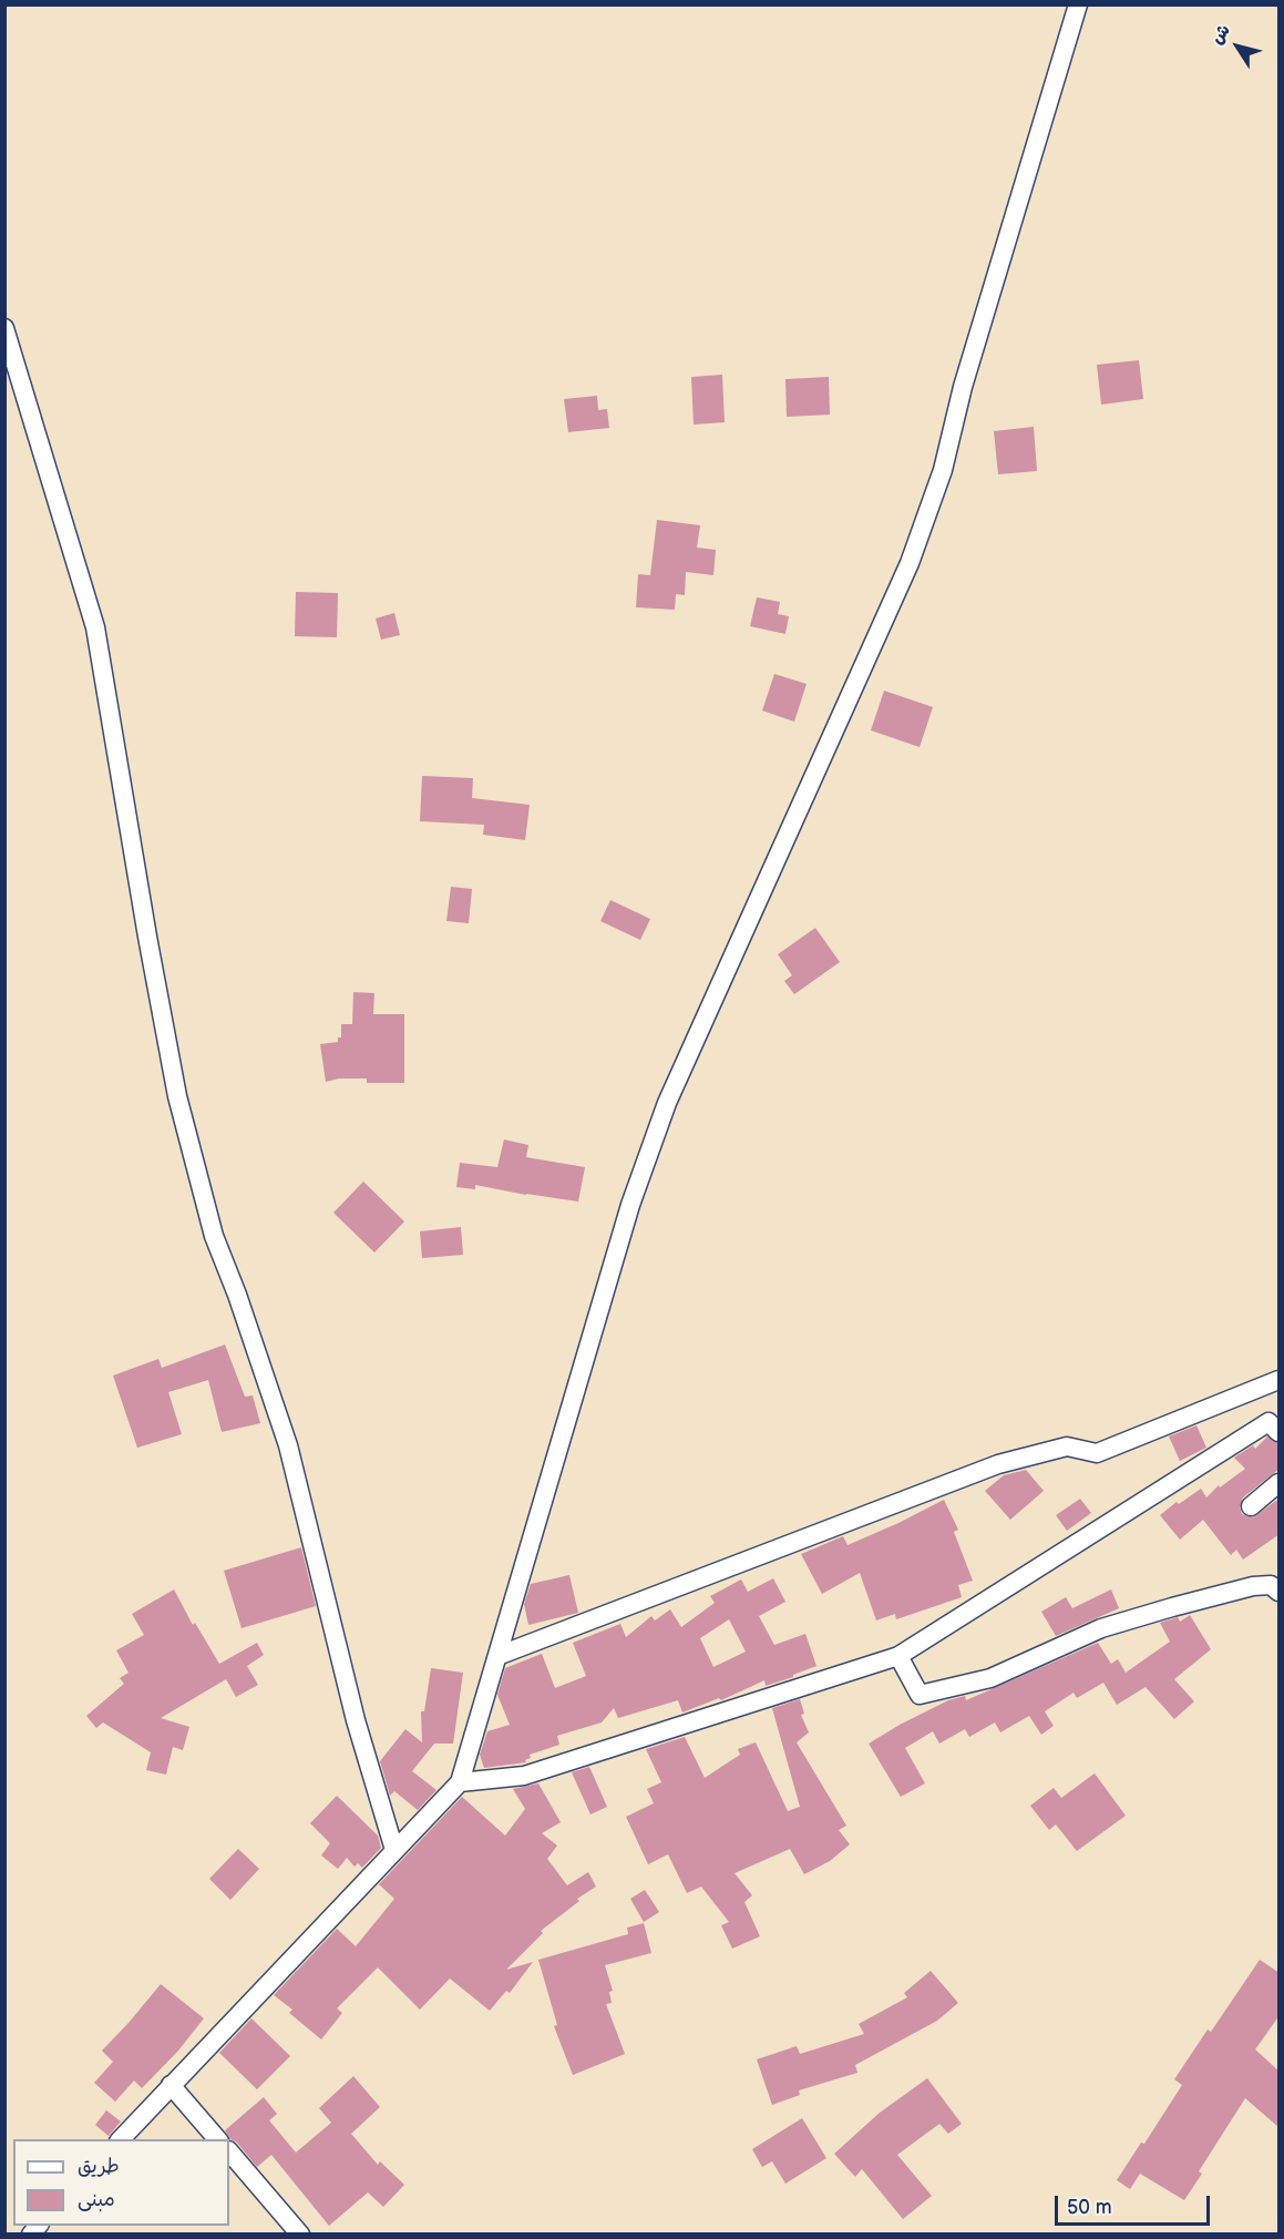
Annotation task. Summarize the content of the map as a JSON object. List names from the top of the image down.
{
  "legend": ["طريق", "مبنى"],
  "scale_bar": "50 m",
  "north": "top left"
}
